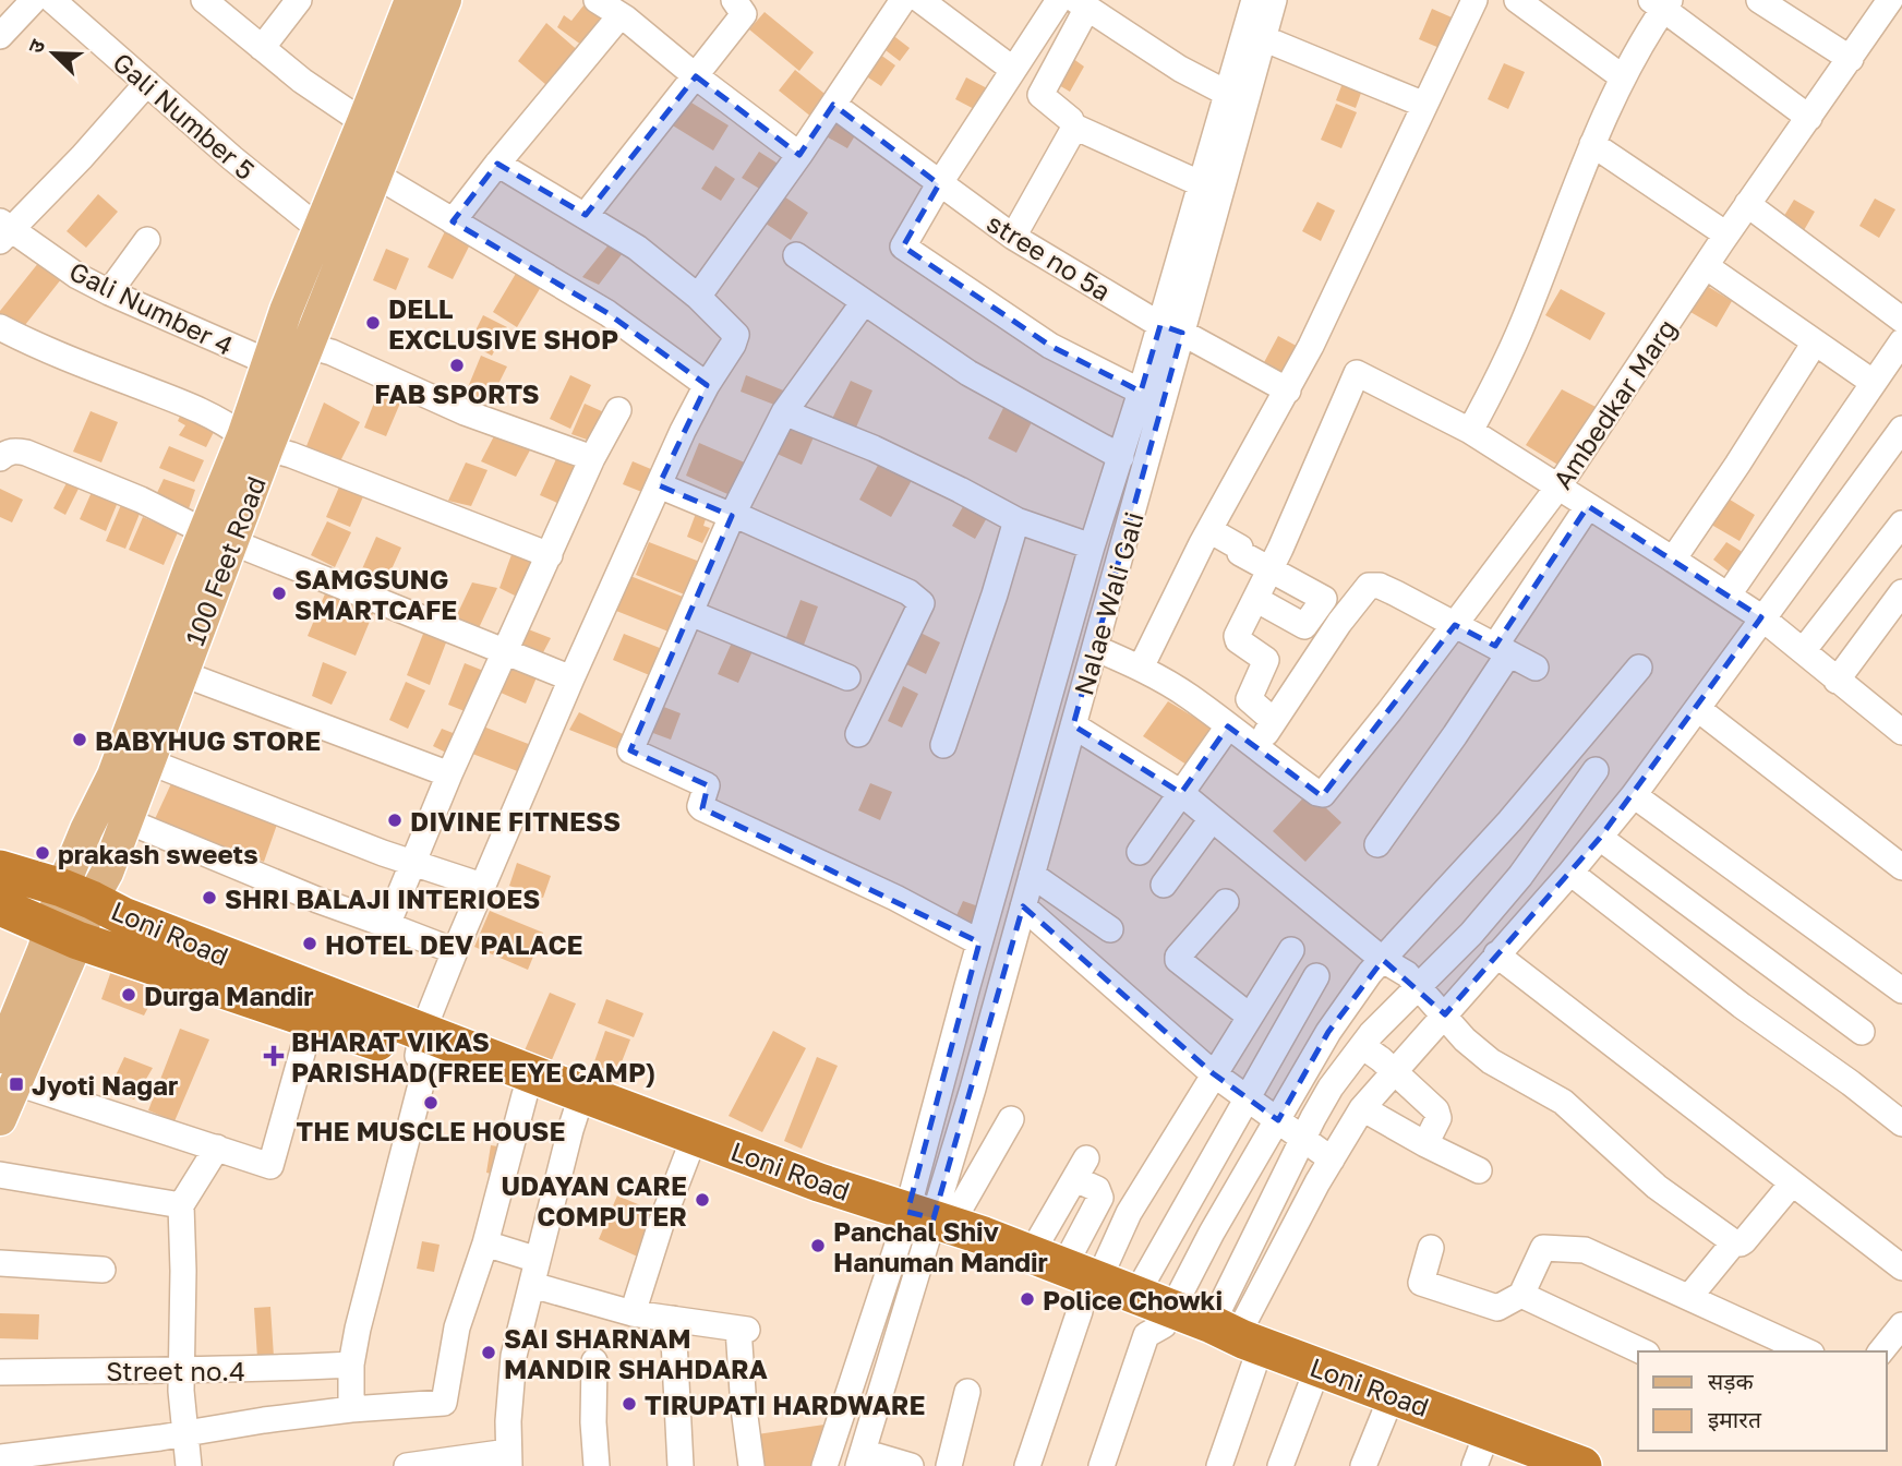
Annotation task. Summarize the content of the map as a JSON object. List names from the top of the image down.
{
  "streets": {
    "highway": ["Loni Road"],
    "main road": ["100 Feet Road"],
    "street": [
      "Gali Number 5",
      "stree no 5a",
      "Gali Number 4",
      "Ambedkar Marg",
      "Nalae Wali Gali",
      "Street no.4"
    ]
  },
  "crossings": [
    ["Gali Number 5", "100 Feet Road"],
    ["stree no 5a", "Nalae Wali Gali"],
    ["Gali Number 4", "100 Feet Road"],
    ["100 Feet Road", "Loni Road"],
    ["Nalae Wali Gali", "Loni Road"]
  ],
  "places": {
    "other": [
      "DELL EXCLUSIVE SHOP",
      "FAB SPORTS",
      "SAMGSUNG SMARTCAFE",
      "BABYHUG STORE",
      "DIVINE FITNESS",
      "prakash sweets",
      "SHRI BALAJI INTERIOES",
      "HOTEL DEV PALACE",
      "Durga Mandir",
      "THE MUSCLE HOUSE",
      "UDAYAN CARE COMPUTER",
      "Panchal Shiv Hanuman Mandir",
      "Police Chowki",
      "SAI SHARNAM MANDIR SHAHDARA",
      "TIRUPATI HARDWARE"
    ],
    "health": ["BHARAT VIKAS PARISHAD(FREE EYE CAMP)"],
    "transit": ["Jyoti Nagar"]
  },
  "legend": ["सड़क", "इमारत"],
  "north": "top left"
}
